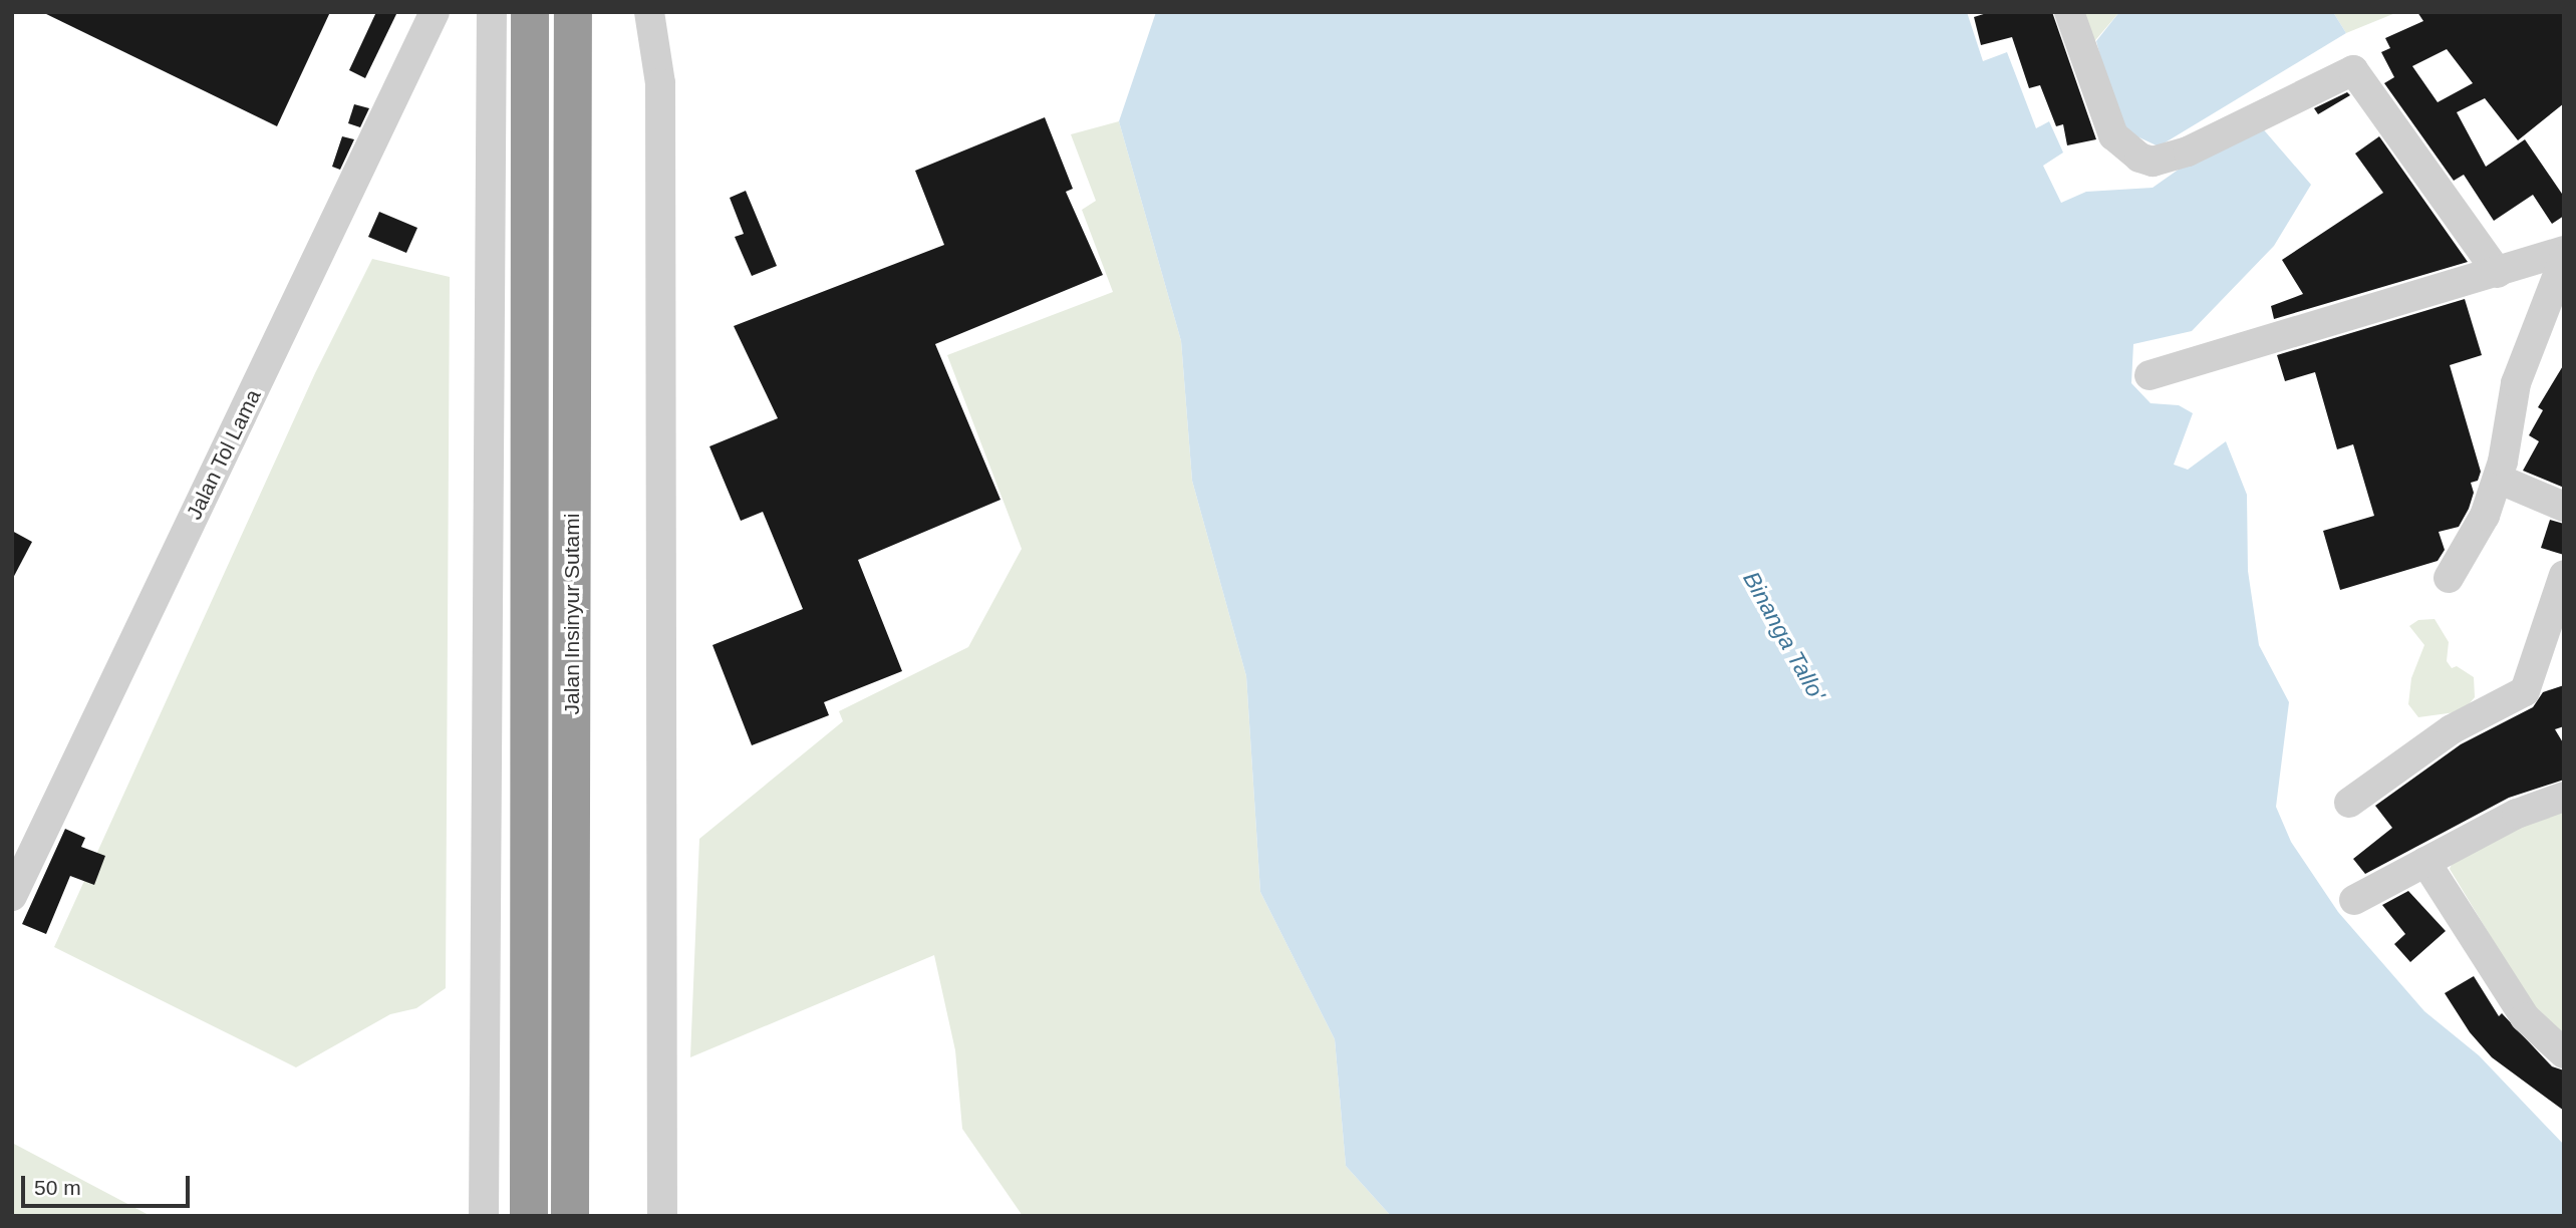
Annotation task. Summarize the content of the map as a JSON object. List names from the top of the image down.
{
  "streets": {
    "highway": ["Jalan Insinyur Sutami"],
    "street": ["Jalan Tol Lama"]
  },
  "water": ["Binanga Tallo'"],
  "scale_bar": "50 m"
}
